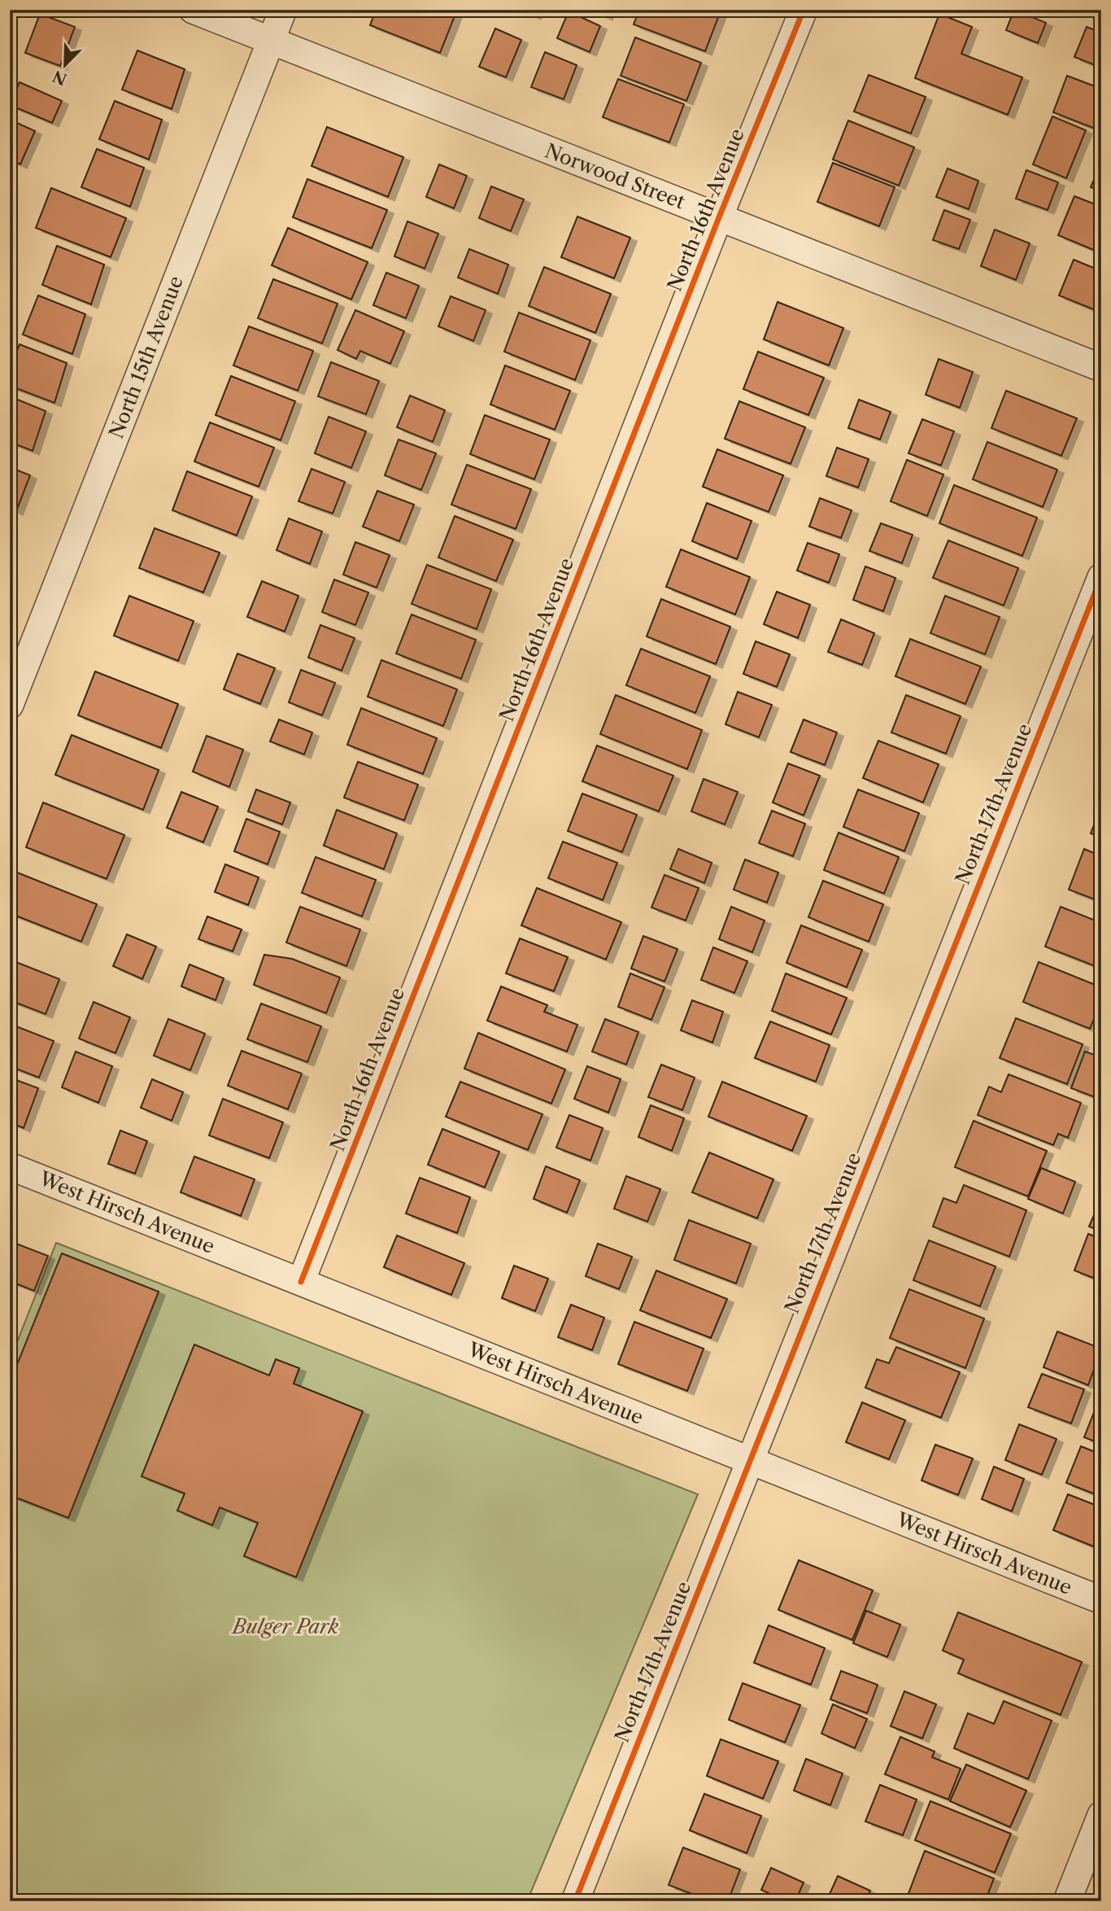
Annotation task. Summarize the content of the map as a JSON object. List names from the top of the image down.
{
  "streets": {
    "street": [
      "Norwood Street",
      "North 16th Avenue",
      "North 15th Avenue",
      "North 17th Avenue",
      "West Hirsch Avenue"
    ]
  },
  "crossings": [
    ["Norwood Street", "North 16th Avenue"],
    ["Norwood Street", "North 15th Avenue"],
    ["North 16th Avenue", "West Hirsch Avenue"],
    ["North 17th Avenue", "West Hirsch Avenue"]
  ],
  "parks": ["Bulger Park"],
  "north": "bottom left"
}
